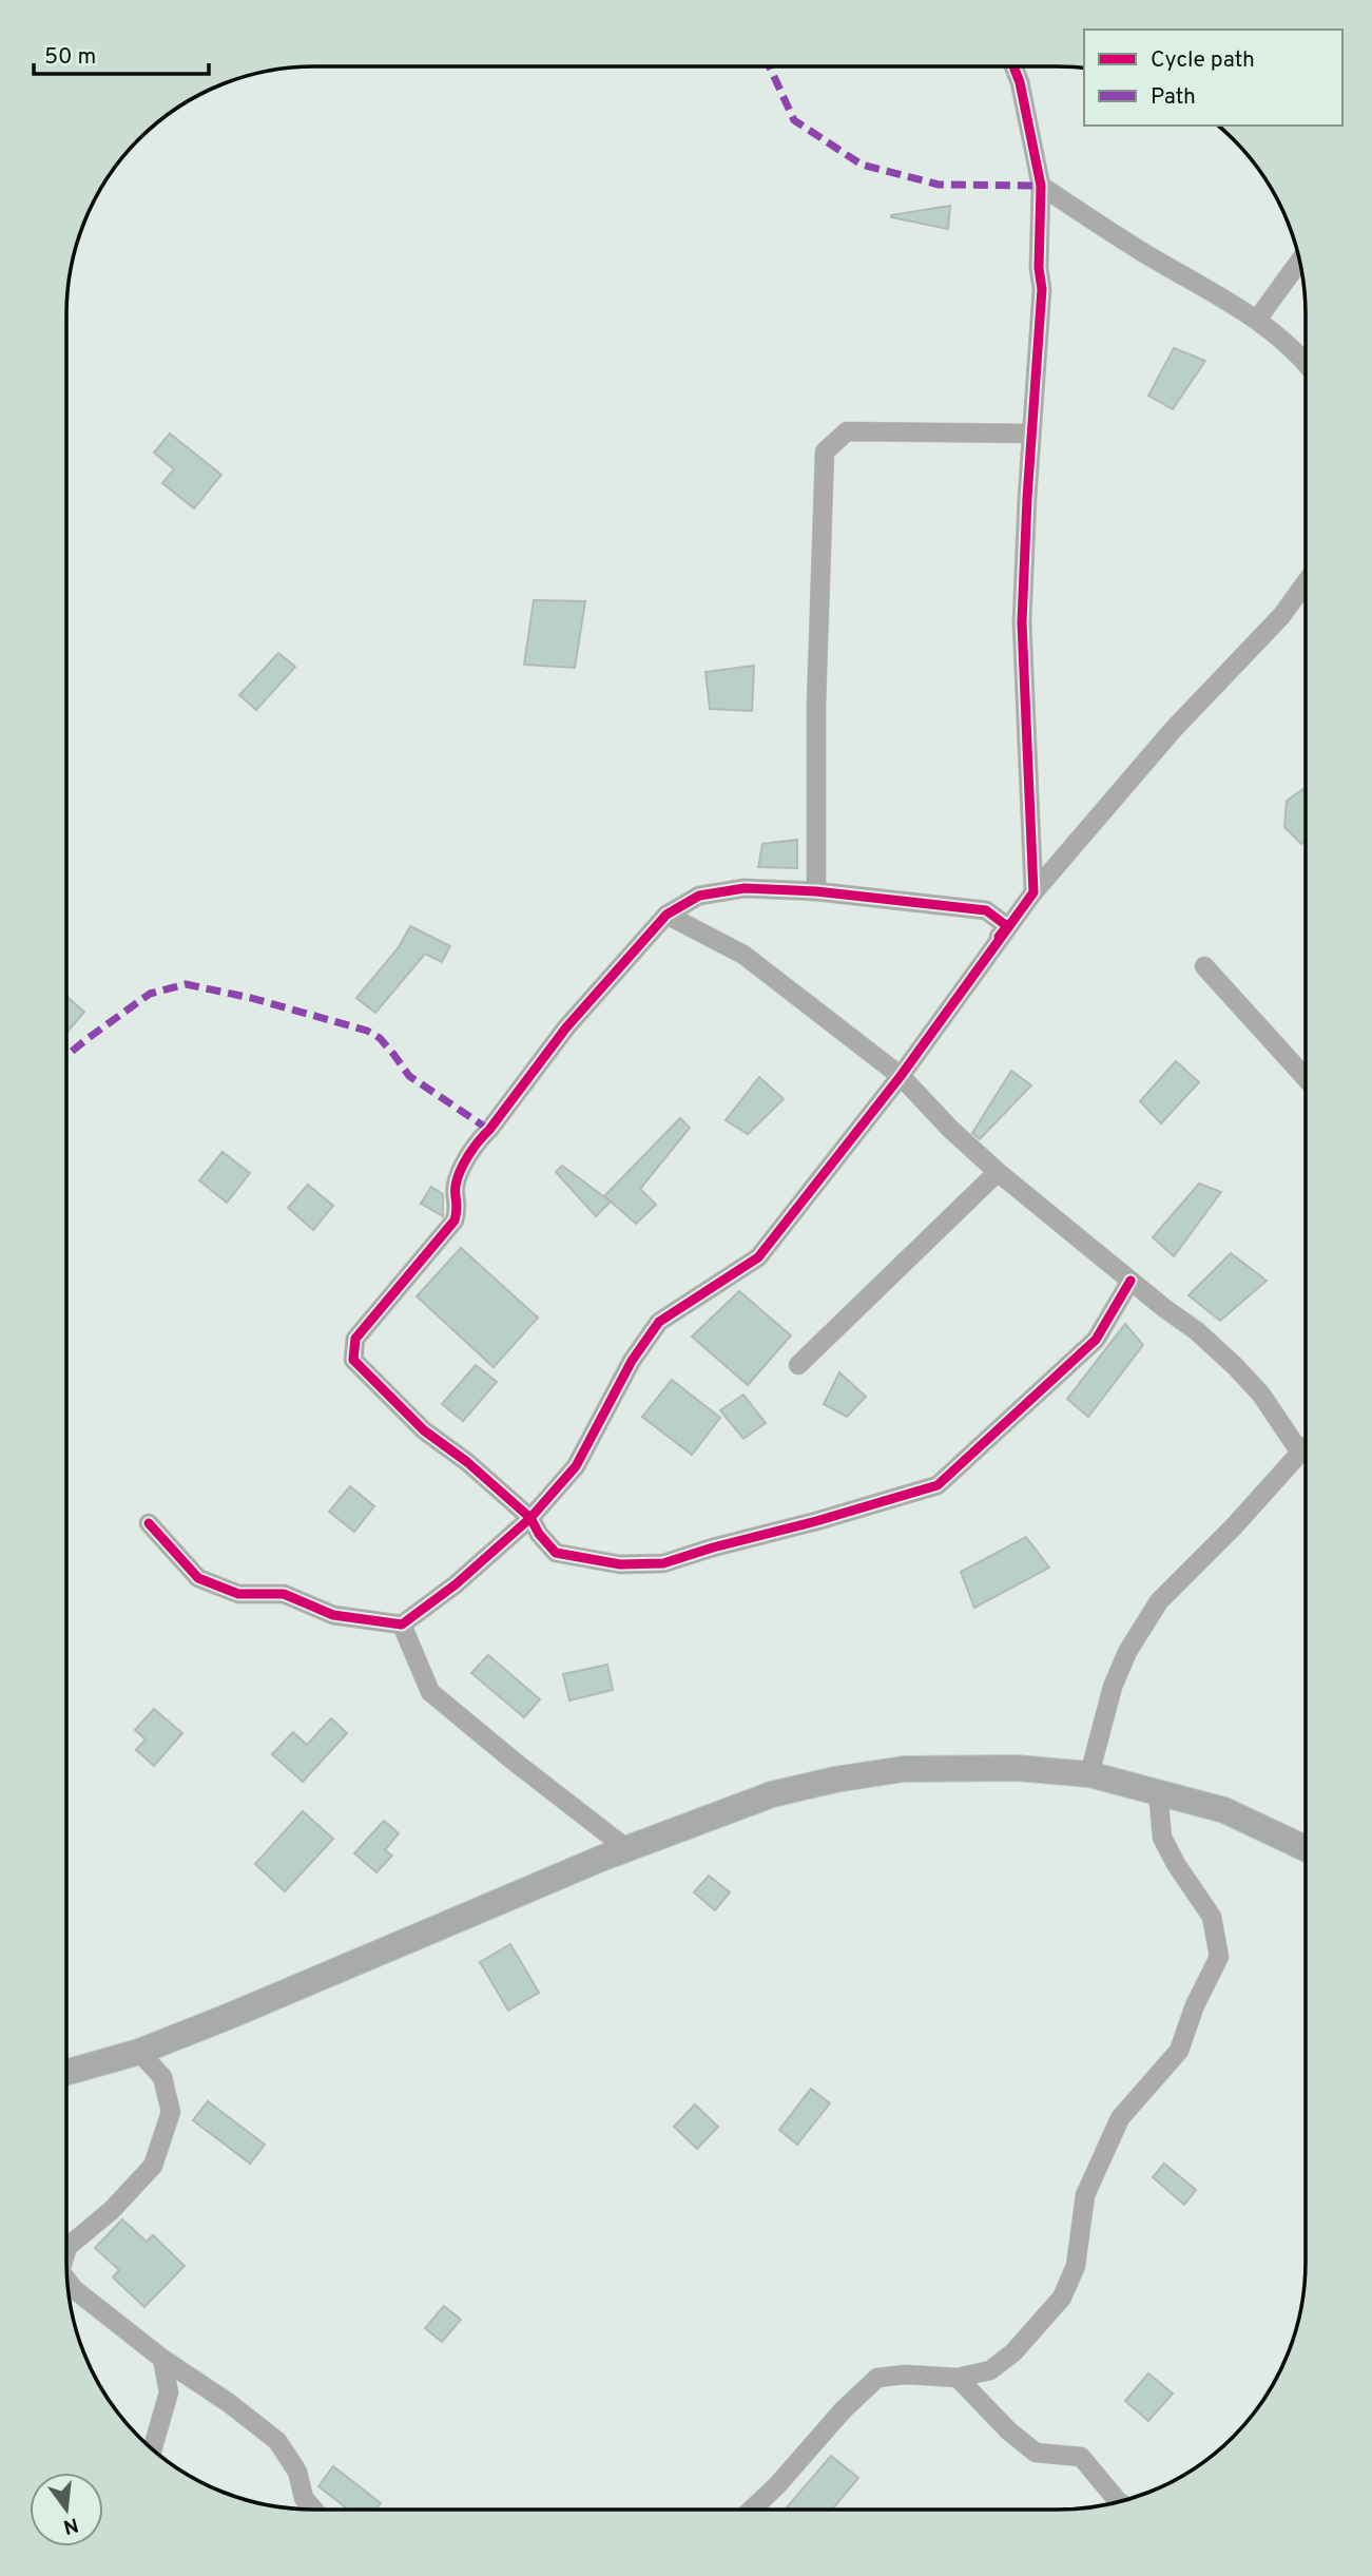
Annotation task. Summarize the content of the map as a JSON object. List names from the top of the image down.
{
  "legend": ["Cycle path", "Path"],
  "scale_bar": "50 m",
  "north": "bottom"
}
